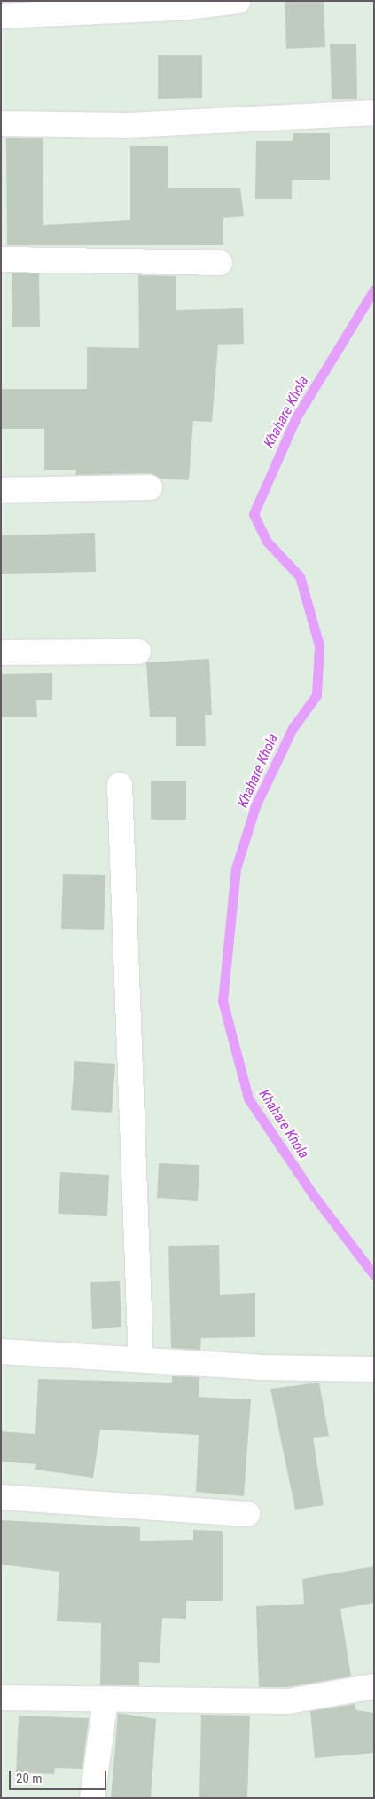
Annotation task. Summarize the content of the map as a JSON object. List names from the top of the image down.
{
  "water": ["Khahare Khola"],
  "scale_bar": "20 m"
}
